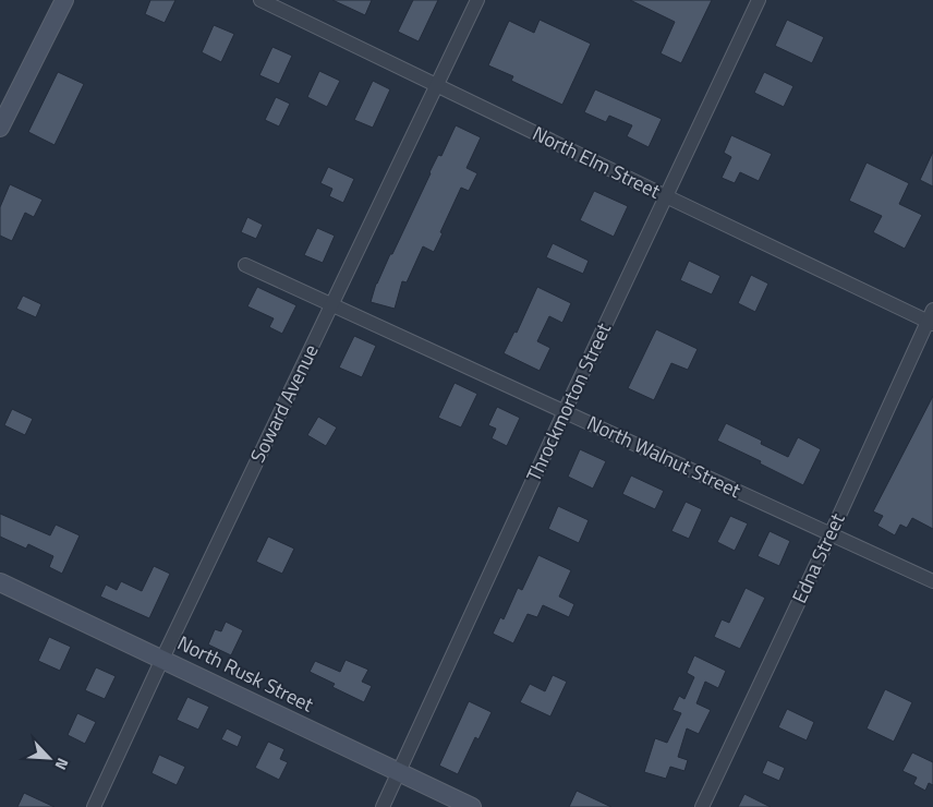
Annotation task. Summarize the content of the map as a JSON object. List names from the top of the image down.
{
  "streets": {
    "street": [
      "North Elm Street",
      "Throckmorton Street",
      "Soward Avenue",
      "North Walnut Street",
      "Edna Street",
      "North Rusk Street"
    ]
  },
  "crossings": [
    ["North Elm Street", "Throckmorton Street"],
    ["North Elm Street", "Soward Avenue"],
    ["North Elm Street", "Edna Street"],
    ["Throckmorton Street", "North Walnut Street"],
    ["Throckmorton Street", "North Rusk Street"],
    ["Soward Avenue", "North Walnut Street"],
    ["Soward Avenue", "North Rusk Street"],
    ["North Walnut Street", "Edna Street"]
  ],
  "north": "bottom right"
}
